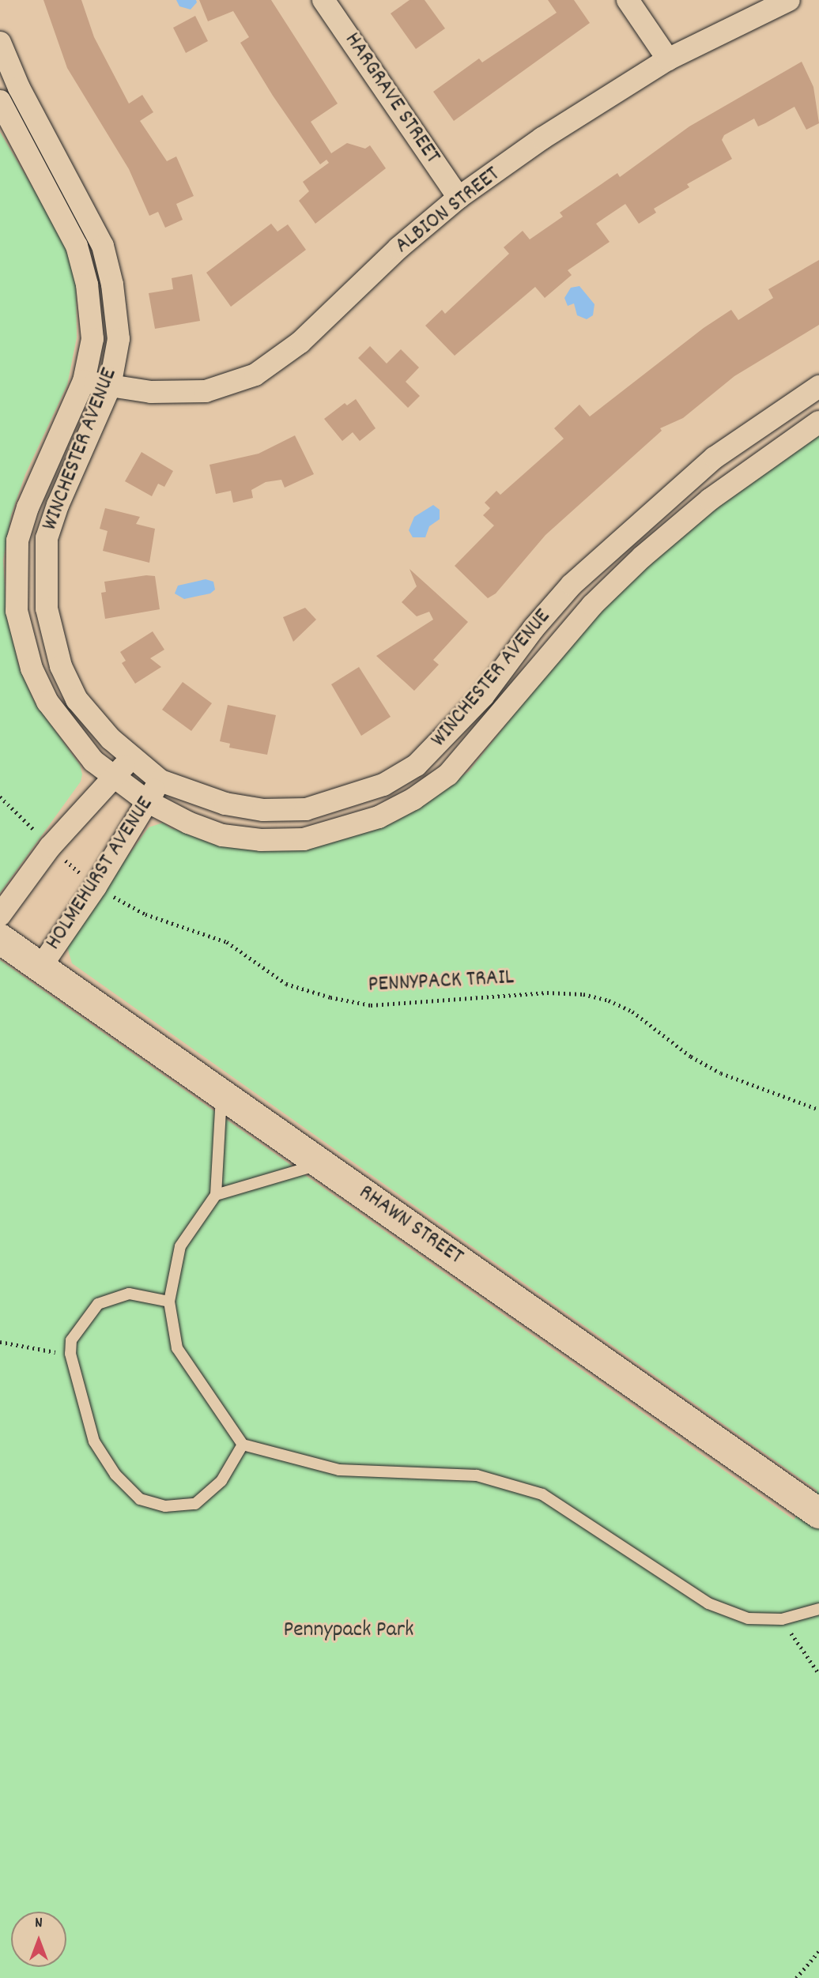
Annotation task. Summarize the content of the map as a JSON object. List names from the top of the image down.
{
  "streets": {
    "main road": ["RHAWN STREET"],
    "street": [
      "HARGRAVE STREET",
      "ALBION STREET",
      "WINCHESTER AVENUE",
      "HOLMEHURST AVENUE"
    ],
    "path": ["PENNYPACK TRAIL"]
  },
  "crossings": [
    ["HARGRAVE STREET", "ALBION STREET"],
    ["ALBION STREET", "WINCHESTER AVENUE"],
    ["WINCHESTER AVENUE", "HOLMEHURST AVENUE"],
    ["HOLMEHURST AVENUE", "PENNYPACK TRAIL"],
    ["HOLMEHURST AVENUE", "RHAWN STREET"]
  ],
  "parks": ["Pennypack Park"],
  "north": "top"
}
